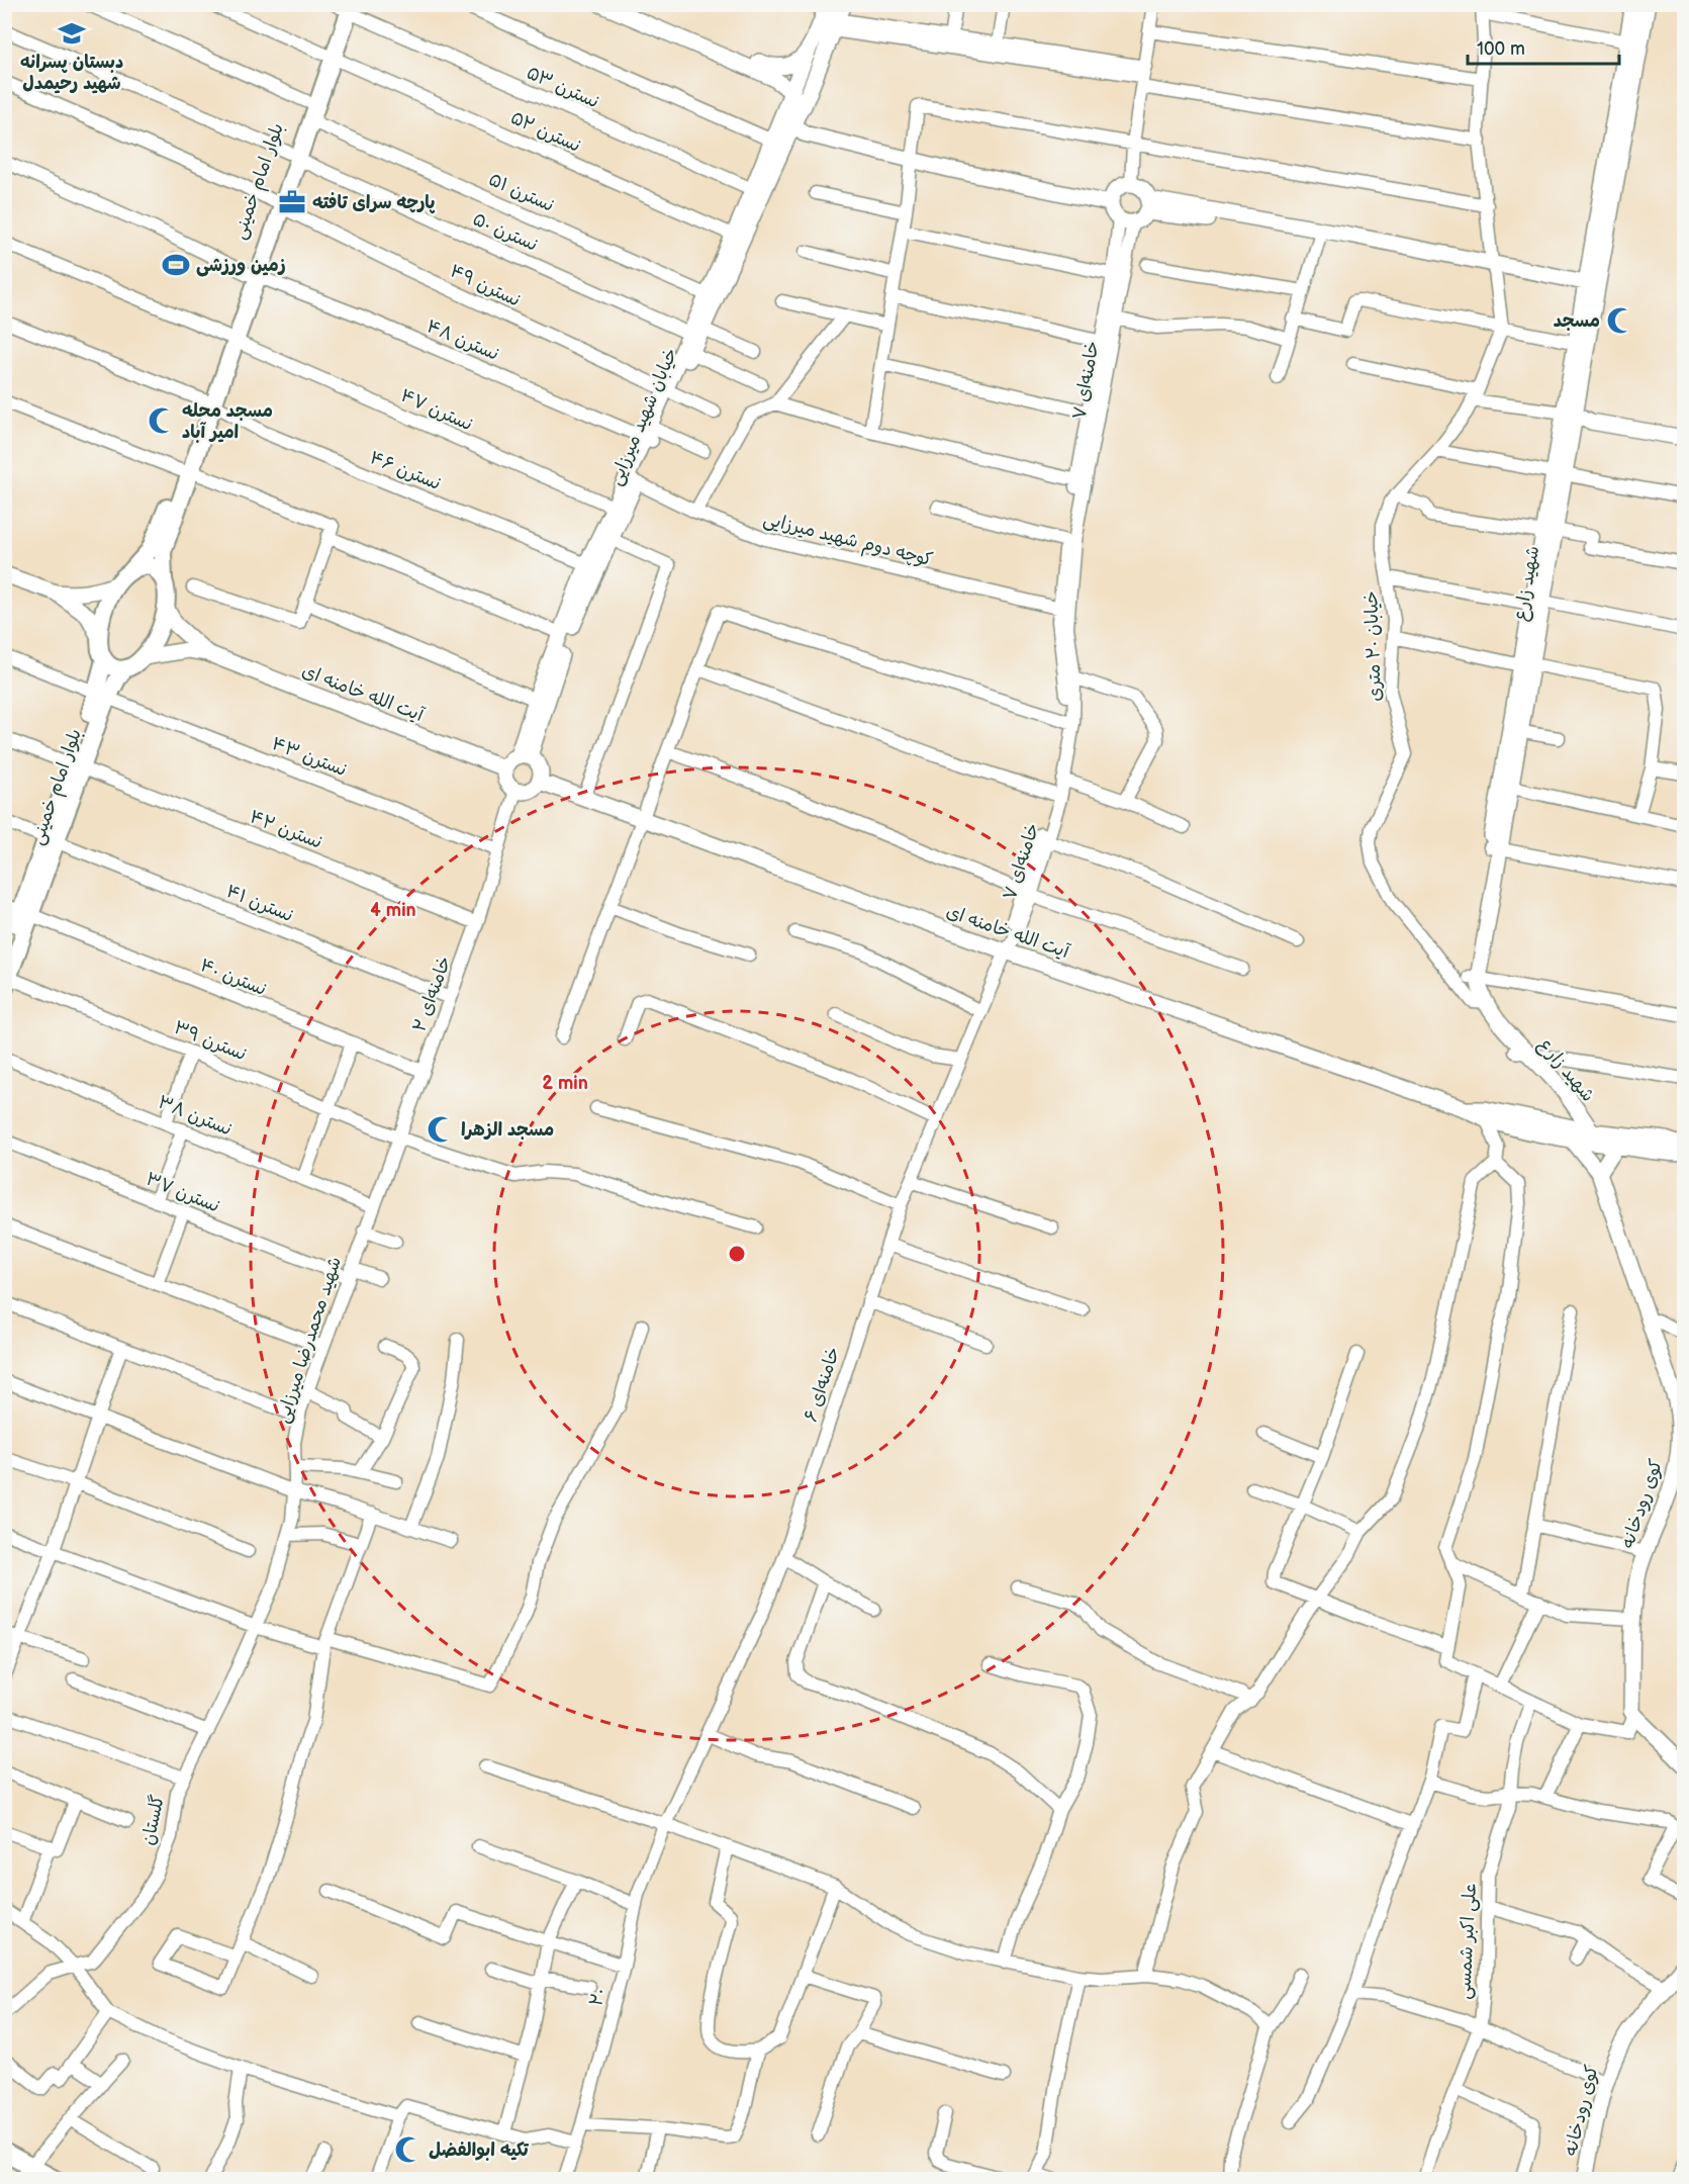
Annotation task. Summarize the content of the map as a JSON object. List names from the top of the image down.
{
  "streets": {
    "main road": ["بلوار امام خمینی"],
    "street": [
      "نسترن ۵۳",
      "نسترن ۵۲",
      "نسترن ۵۱",
      "نسترن ۵۰",
      "نسترن ۴۹",
      "نسترن ۴۸",
      "خامنه‌ای ۷",
      "نسترن ۴۷",
      "خیابان شهید میرزایی",
      "نسترن ۴۶",
      "کوچه دوم شهید میرزایی",
      "شهید زارع",
      "خیابان ۲۰ متری",
      "آیت الله خامنه ای",
      "نسترن ۴۳",
      "نسترن ۴۲",
      "نسترن ۴۱",
      "نسترن ۴۰",
      "خامنه‌ای ۲",
      "نسترن ۳۹",
      "نسترن ۳۸",
      "نسترن ۳۷",
      "شهید محمدرضا میرزایی",
      "خامنه‌ای ۶",
      "کوی رودخانه",
      "گلستان",
      "علی اکبر شمسی",
      "۲۰"
    ]
  },
  "crossings": [
    ["نسترن ۵۳", "بلوار امام خمینی"],
    ["نسترن ۵۳", "خیابان شهید میرزایی"],
    ["نسترن ۵۲", "بلوار امام خمینی"],
    ["نسترن ۵۲", "خیابان شهید میرزایی"],
    ["بلوار امام خمینی", "نسترن ۵۱"],
    ["بلوار امام خمینی", "نسترن ۵۰"],
    ["بلوار امام خمینی", "نسترن ۴۹"],
    ["بلوار امام خمینی", "نسترن ۴۸"],
    ["بلوار امام خمینی", "نسترن ۴۷"],
    ["بلوار امام خمینی", "نسترن ۴۶"],
    ["بلوار امام خمینی", "نسترن ۴۳"],
    ["بلوار امام خمینی", "نسترن ۴۲"],
    ["بلوار امام خمینی", "نسترن ۴۱"],
    ["بلوار امام خمینی", "نسترن ۴۰"],
    ["بلوار امام خمینی", "نسترن ۳۹"],
    ["نسترن ۵۱", "خیابان شهید میرزایی"],
    ["نسترن ۵۰", "خیابان شهید میرزایی"],
    ["نسترن ۴۹", "خیابان شهید میرزایی"],
    ["نسترن ۴۸", "خیابان شهید میرزایی"],
    ["خامنه‌ای ۷", "کوچه دوم شهید میرزایی"],
    ["خامنه‌ای ۷", "آیت الله خامنه ای"],
    ["خامنه‌ای ۷", "خامنه‌ای ۶"],
    ["نسترن ۴۷", "خیابان شهید میرزایی"],
    ["خیابان شهید میرزایی", "نسترن ۴۶"],
    ["خیابان شهید میرزایی", "کوچه دوم شهید میرزایی"],
    ["خیابان شهید میرزایی", "آیت الله خامنه ای"],
    ["خیابان شهید میرزایی", "خامنه‌ای ۲"],
    ["شهید زارع", "خیابان ۲۰ متری"],
    ["شهید زارع", "آیت الله خامنه ای"],
    ["شهید زارع", "کوی رودخانه"],
    ["آیت الله خامنه ای", "خامنه‌ای ۲"],
    ["آیت الله خامنه ای", "خامنه‌ای ۶"],
    ["نسترن ۴۳", "خامنه‌ای ۲"],
    ["نسترن ۴۲", "خامنه‌ای ۲"],
    ["نسترن ۴۱", "خامنه‌ای ۲"],
    ["نسترن ۴۰", "خامنه‌ای ۲"],
    ["خامنه‌ای ۲", "نسترن ۳۹"],
    ["خامنه‌ای ۲", "نسترن ۳۸"],
    ["خامنه‌ای ۲", "شهید محمدرضا میرزایی"],
    ["نسترن ۳۸", "شهید محمدرضا میرزایی"],
    ["نسترن ۳۷", "شهید محمدرضا میرزایی"],
    ["شهید محمدرضا میرزایی", "گلستان"],
    ["خامنه‌ای ۶", "۲۰"]
  ],
  "places": {
    "school or university": ["دبستان پسرانه شهید رحیمدل"],
    "office": ["پارچه سرای تافته"],
    "sports": ["زمین ورزشی"],
    "mosque": [
      "مسجد",
      "مسجد محله امیر آباد",
      "مسجد الزهرا",
      "تکیه ابوالفضل"
    ]
  },
  "scale_bar": "100 m",
  "rings": ["4 min", "2 min"]
}
